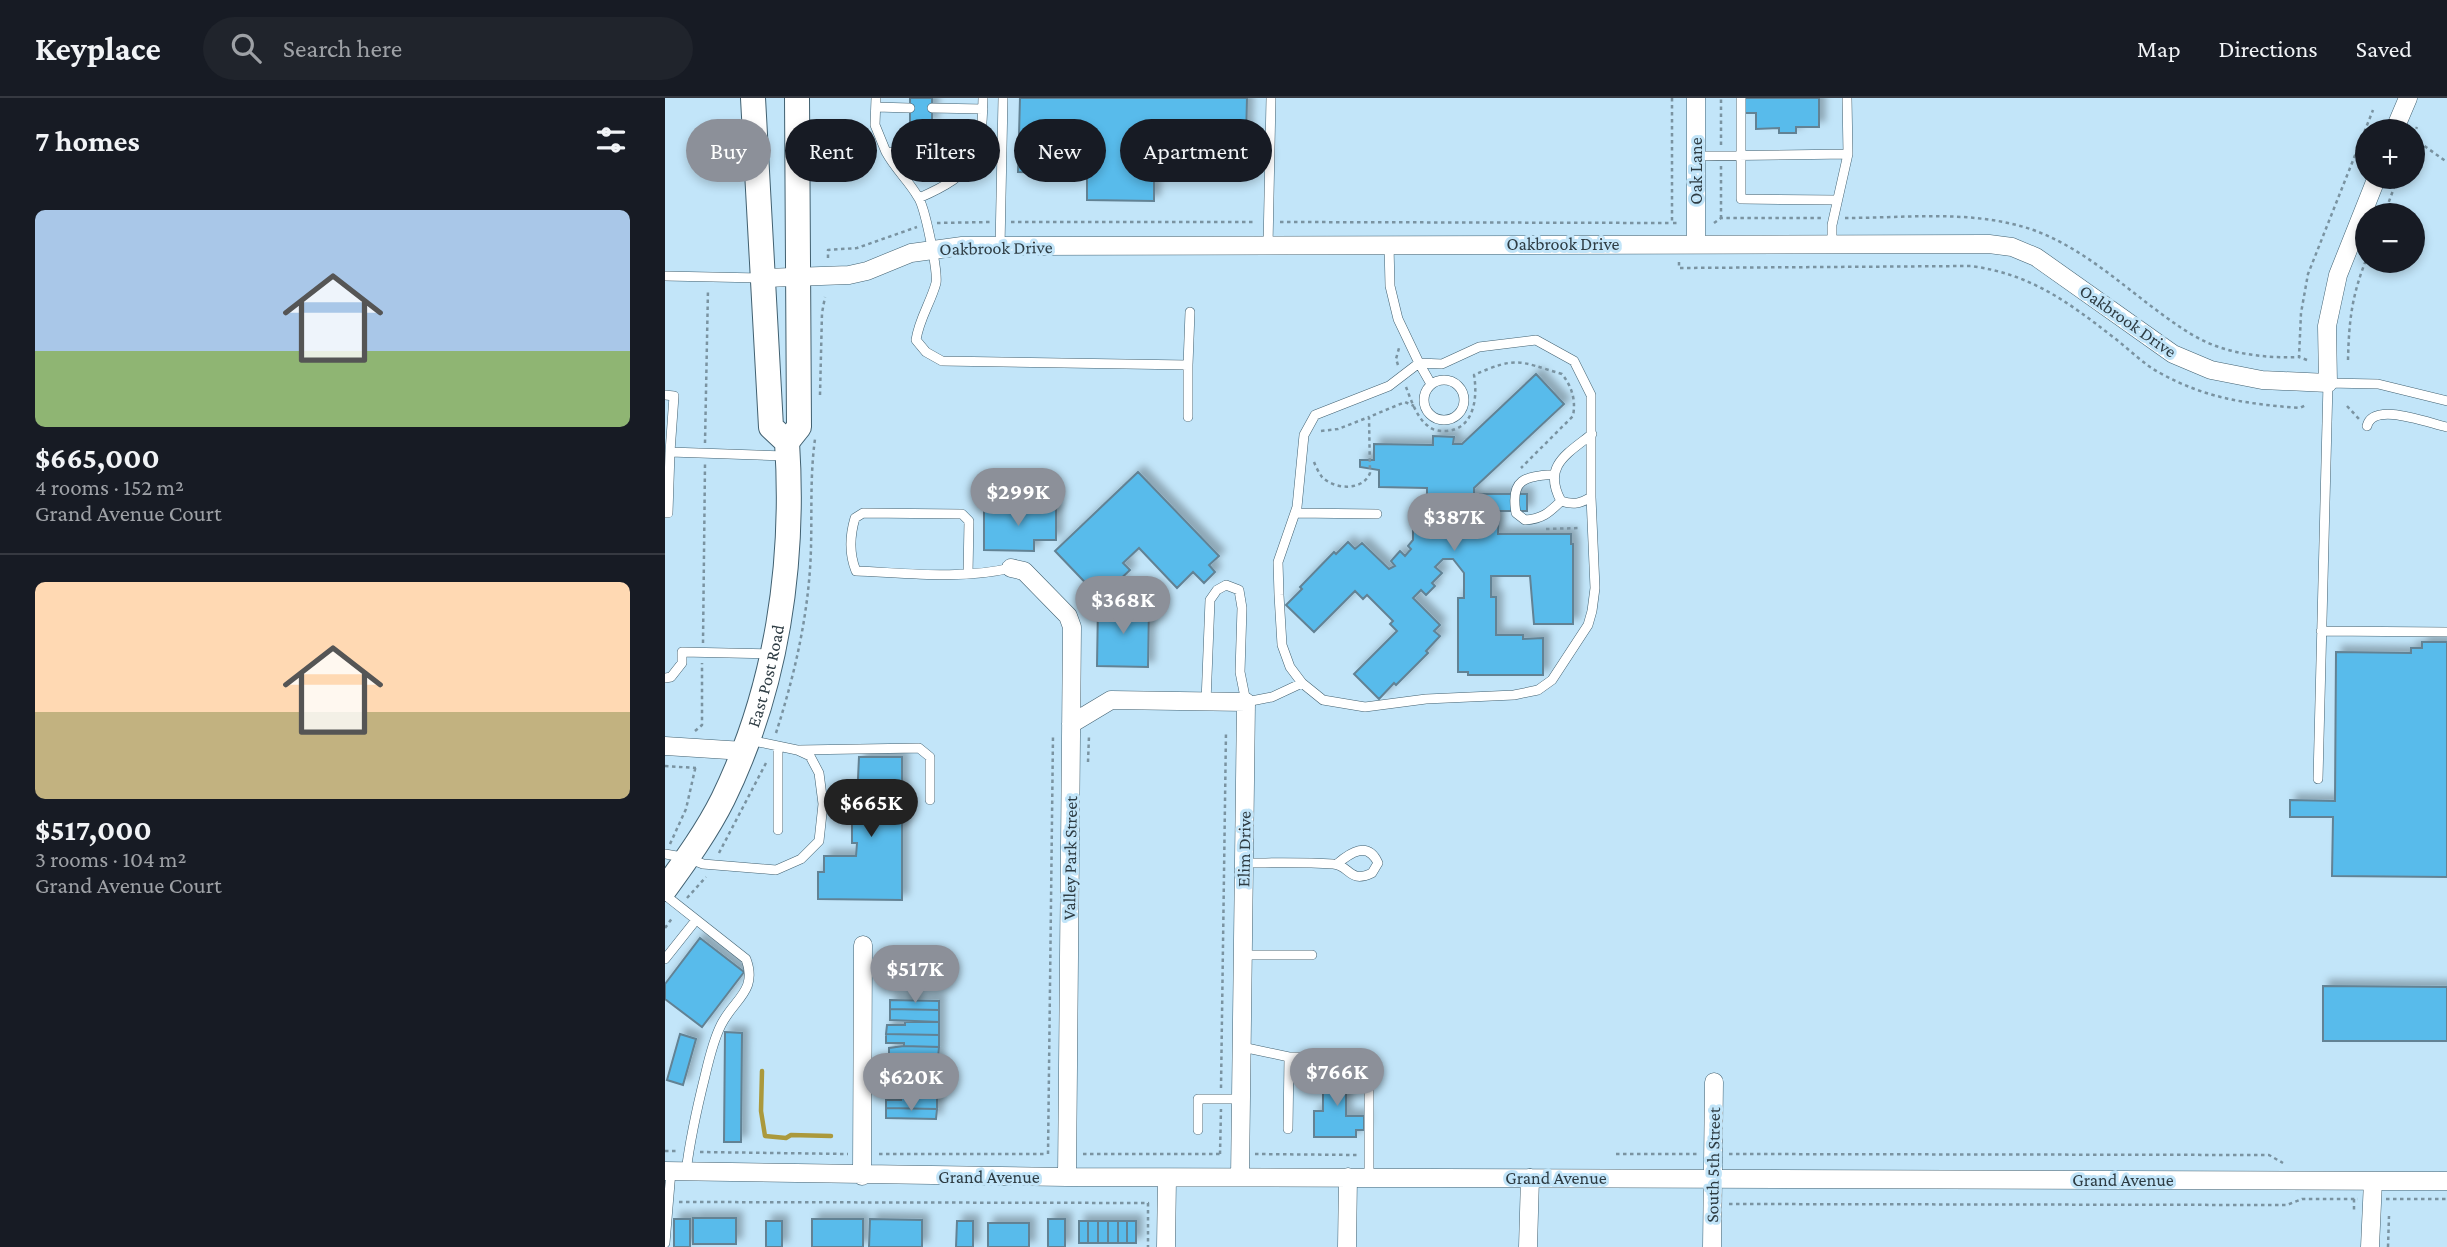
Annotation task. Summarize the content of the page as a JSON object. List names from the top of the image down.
{
  "streets": {
    "main road": ["East Post Road"],
    "street": [
      "Oak Lane",
      "Oakbrook Drive",
      "Elim Drive",
      "Valley Park Street",
      "South 5th Street",
      "Grand Avenue"
    ]
  },
  "crossings": [
    ["Oak Lane", "Oakbrook Drive"],
    ["Oakbrook Drive", "East Post Road"],
    ["Elim Drive", "Grand Avenue"],
    ["Valley Park Street", "Grand Avenue"],
    ["South 5th Street", "Grand Avenue"]
  ],
  "page": {
    "header": "Keyplace",
    "search": "Search here",
    "nav": ["Map", "Directions", "Saved"],
    "heading": "7 homes",
    "map_buttons": ["+", "−"],
    "chip": [
      "Buy",
      "Rent",
      "Filters",
      "New",
      "Apartment"
    ],
    "list": [
      {
        "name": "$665,000",
        "note": "4 rooms · 152 m² · Grand Avenue Court"
      },
      {
        "name": "$517,000",
        "note": "3 rooms · 104 m² · Grand Avenue Court"
      }
    ],
    "price": [
      "$299K",
      "$387K",
      "$368K",
      "$665K",
      "$517K",
      "$766K",
      "$620K"
    ]
  }
}
